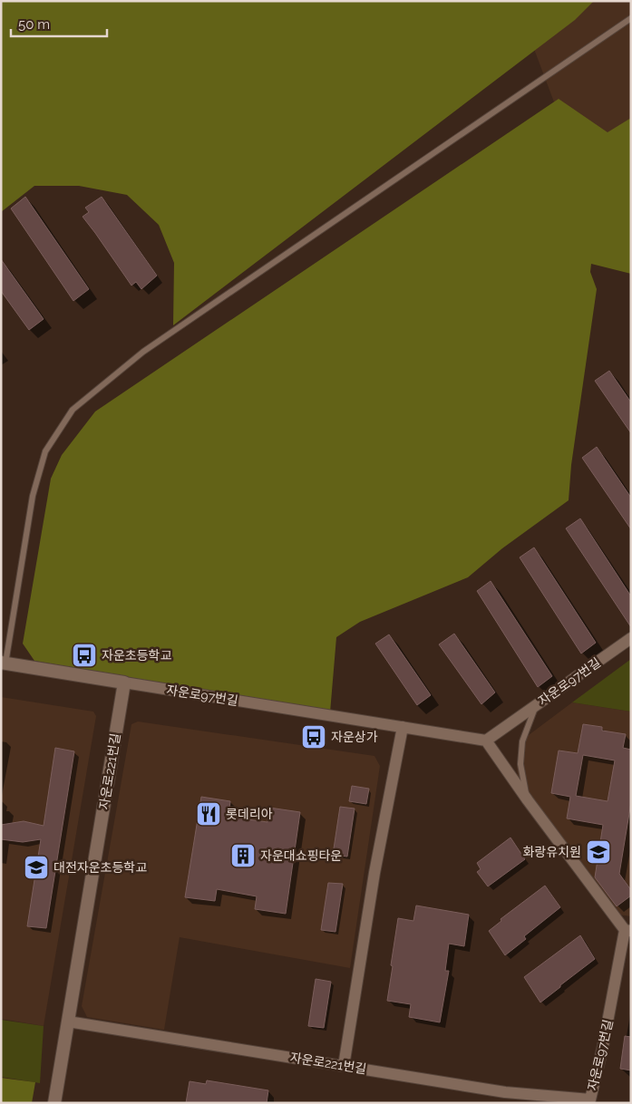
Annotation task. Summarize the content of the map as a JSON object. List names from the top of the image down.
{
  "streets": {
    "street": ["자운로97번길", "자운로221번길"]
  },
  "crossings": [
    ["자운로97번길", "자운로221번길"]
  ],
  "places": {
    "bus stop": ["자운초등학교", "자운상가"],
    "restaurant": ["롯데리아"],
    "school or university": ["화랑유치원", "대전자운초등학교"],
    "building": ["자운대쇼핑타운"]
  },
  "scale_bar": "50 m"
}
